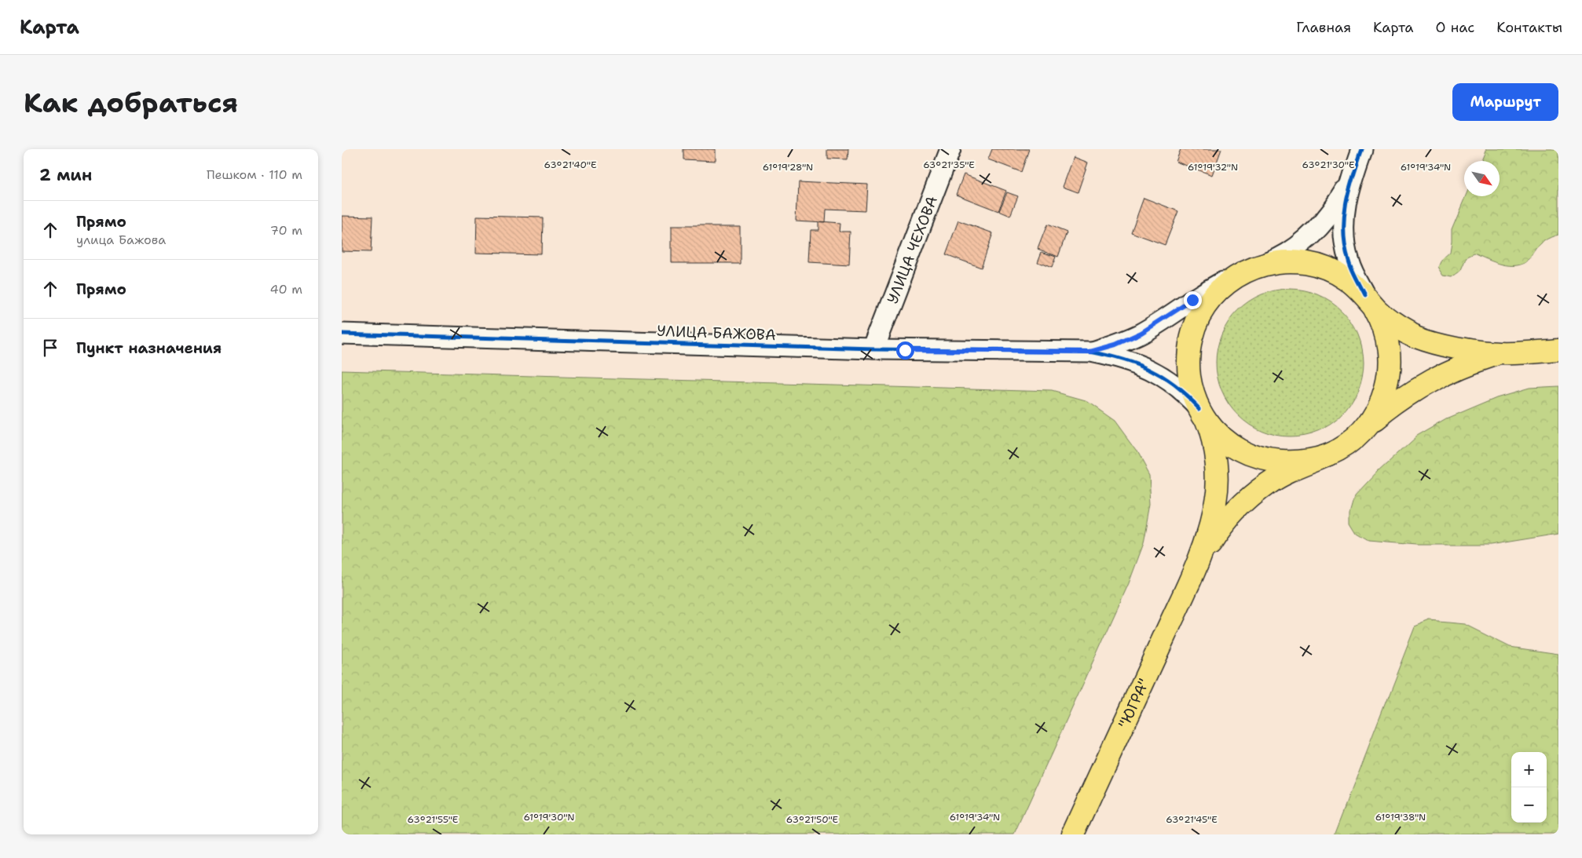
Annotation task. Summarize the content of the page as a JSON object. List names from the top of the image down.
{
  "streets": {
    "highway": ["\"ЮГРА\""],
    "street": ["УЛИЦА ЧЕХОВА", "УЛИЦА БАЖОВА"]
  },
  "crossings": [
    ["УЛИЦА ЧЕХОВА", "УЛИЦА БАЖОВА"]
  ],
  "north": "bottom right",
  "page": {
    "header": "Карта",
    "nav": [
      "Главная",
      "Карта",
      "О нас",
      "Контакты"
    ],
    "buttons": "Маршрут",
    "title": "Как добраться",
    "heading": ["2 мин", "Пешком · 110 m"],
    "list": [
      ["Прямо", "улица Бажова", "70 m"],
      ["Прямо", "40 m"],
      "Пункт назначения"
    ],
    "map_buttons": ["+", "−"]
  },
  "coordinates": [
    "63°21'40\"E",
    "63°21'35\"E",
    "63°21'30\"E",
    "61°19'28\"N",
    "61°19'32\"N",
    "61°19'34\"N",
    "61°19'30\"N",
    "61°19'38\"N",
    "63°21'55\"E",
    "63°21'50\"E",
    "63°21'45\"E"
  ]
}
